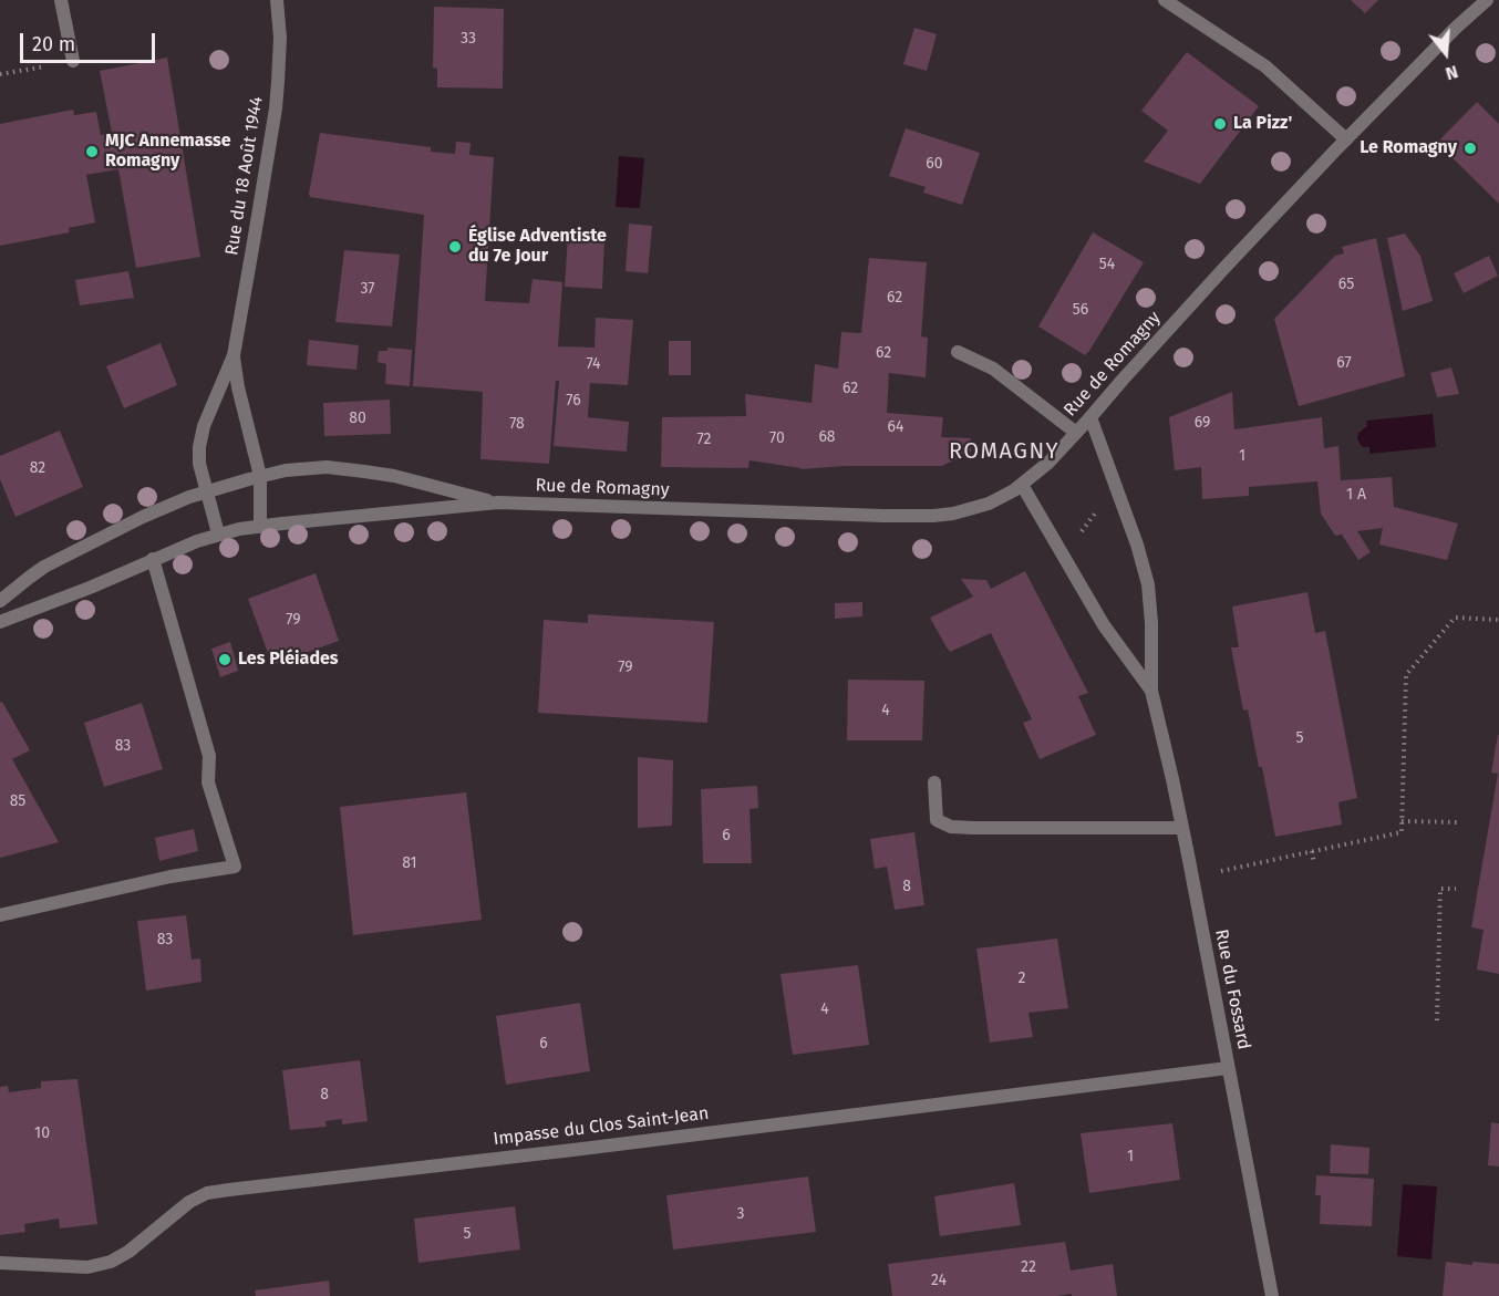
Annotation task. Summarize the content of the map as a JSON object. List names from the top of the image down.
{
  "streets": {
    "street": [
      "Rue du 18 Août 1944",
      "Rue de Romagny",
      "Rue du Fossard",
      "Impasse du Clos Saint-Jean"
    ]
  },
  "crossings": [
    ["Rue du 18 Août 1944", "Rue de Romagny"],
    ["Rue de Romagny", "Rue du Fossard"],
    ["Rue du Fossard", "Impasse du Clos Saint-Jean"]
  ],
  "districts": ["ROMAGNY"],
  "places": [
    "La Pizz'",
    "Le Romagny",
    "MJC Annemasse Romagny",
    "Église Adventiste du 7e Jour",
    "Les Pléiades"
  ],
  "house_numbers": [
    "33",
    "60",
    "54",
    "65",
    "37",
    "62",
    "56",
    "62",
    "67",
    "74",
    "62",
    "76",
    "80",
    "69",
    "78",
    "64",
    "68",
    "70",
    "72",
    "1",
    "82",
    "1 A",
    "79",
    "79",
    "4",
    "5",
    "83",
    "85",
    "6",
    "81",
    "8",
    "83",
    "2",
    "4",
    "6",
    "8",
    "10",
    "1",
    "3",
    "5",
    "22",
    "24"
  ],
  "scale_bar": "20 m",
  "north": "bottom"
}
